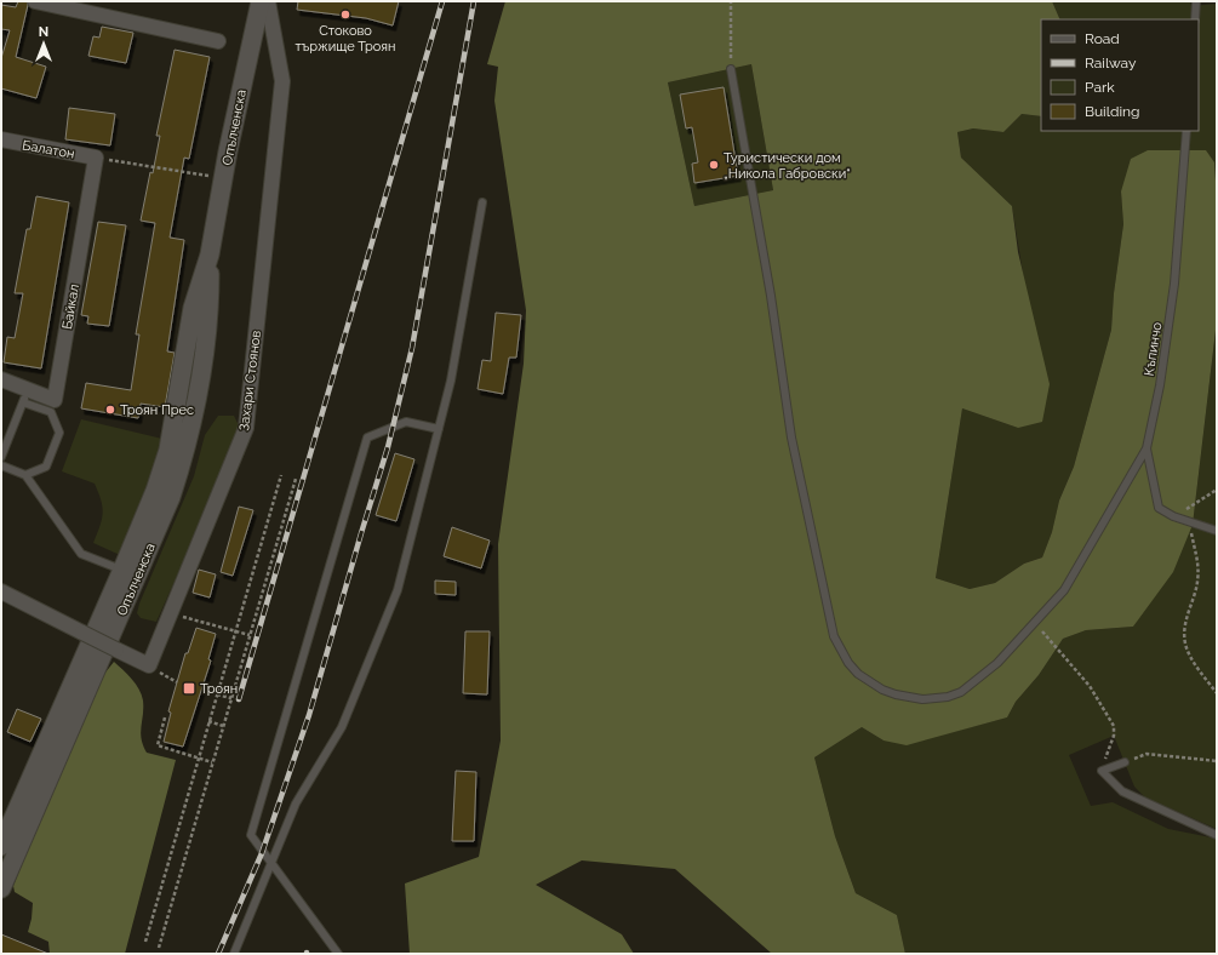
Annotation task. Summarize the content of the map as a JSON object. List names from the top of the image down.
{
  "streets": {
    "street": [
      "Опълченска",
      "Балатон",
      "Байкал",
      "Захари Стоянов"
    ],
    "lane": ["Къпинчо"]
  },
  "crossings": [
    ["Балатон", "Байкал"]
  ],
  "places": {
    "other": ["Стоково тържище Троян", "Туристически дом „Никола Габровски“", "Троян Прес"],
    "transit": ["Троян"]
  },
  "legend": [
    "Road",
    "Railway",
    "Park",
    "Building"
  ],
  "north": "top"
}
